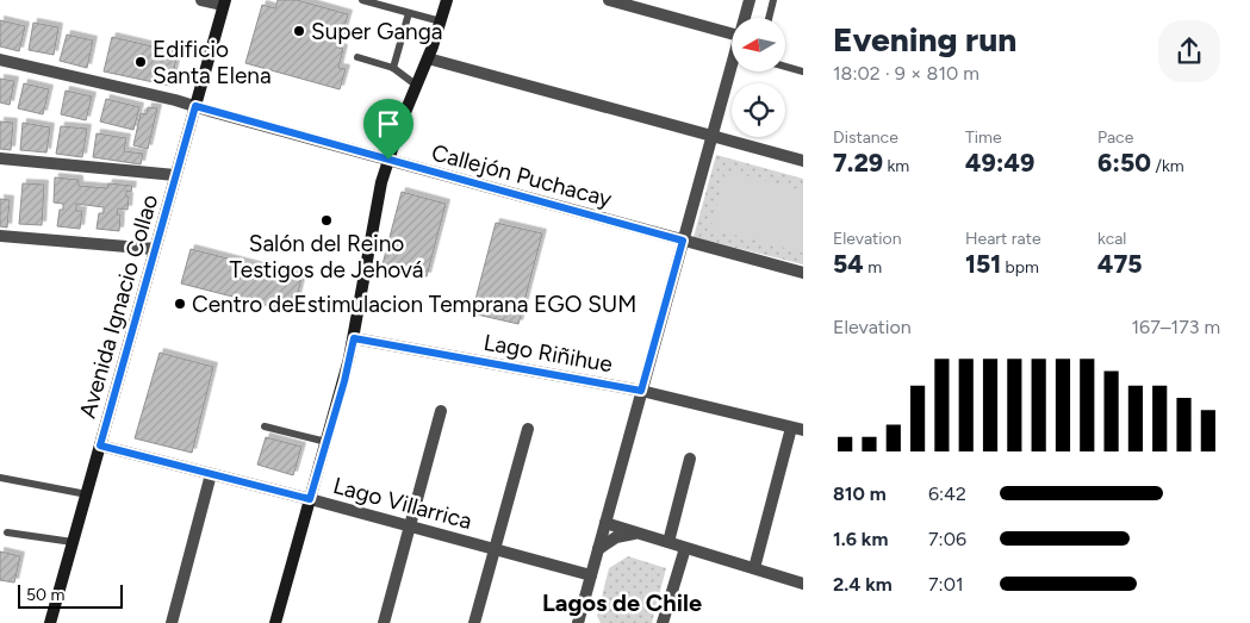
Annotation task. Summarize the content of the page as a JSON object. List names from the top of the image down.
{
  "streets": {
    "main road": ["Avenida Ignacio Collao"],
    "street": ["Callejón Puchacay", "Lago Riñihue", "Lago Villarrica"]
  },
  "crossings": [
    ["Callejón Puchacay", "Avenida Ignacio Collao"],
    ["Avenida Ignacio Collao", "Lago Villarrica"]
  ],
  "districts": ["Lagos de Chile"],
  "places": [
    "Super Ganga",
    "Edificio Santa Elena",
    "Salón del Reino Testigos de Jehová",
    "Centro deEstimulacion Temprana EGO SUM"
  ],
  "scale_bar": "50 m",
  "north": "left",
  "page": {
    "heading": ["Evening run", "18:02 · 9 × 810 m"],
    "stats": [
      ["Distance", "7.29 km"],
      ["Time", "49:49"],
      ["Pace", "6:50 /km"],
      ["Elevation", "54 m"],
      ["Heart rate", "151 bpm"],
      ["kcal", "475"]
    ],
    "chart": ["Elevation", "167–173 m"],
    "list": [
      {
        "name": "810 m",
        "note": "6:42"
      },
      {
        "name": "1.6 km",
        "note": "7:06"
      },
      {
        "name": "2.4 km",
        "note": "7:01"
      }
    ],
    "scale": "50 m"
  }
}
